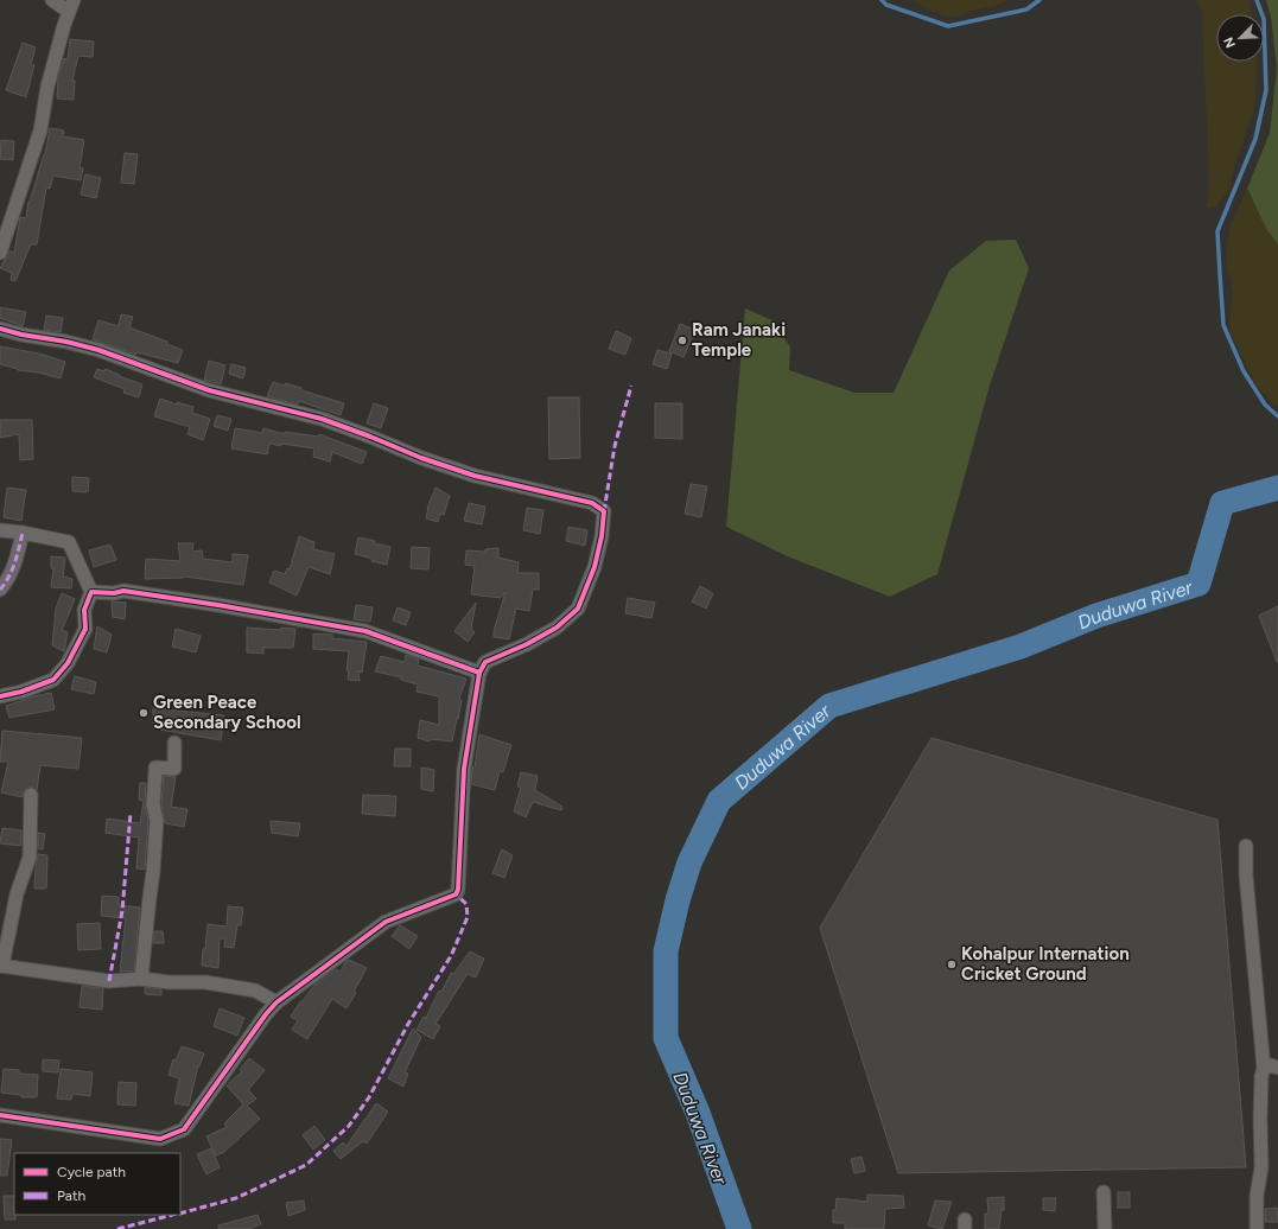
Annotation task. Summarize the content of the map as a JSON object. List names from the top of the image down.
{
  "water": ["Duduwa River"],
  "places": ["Ram Janaki Temple", "Green Peace Secondary School", "Kohalpur Internation Cricket Ground"],
  "legend": ["Cycle path", "Path"],
  "north": "bottom left"
}
